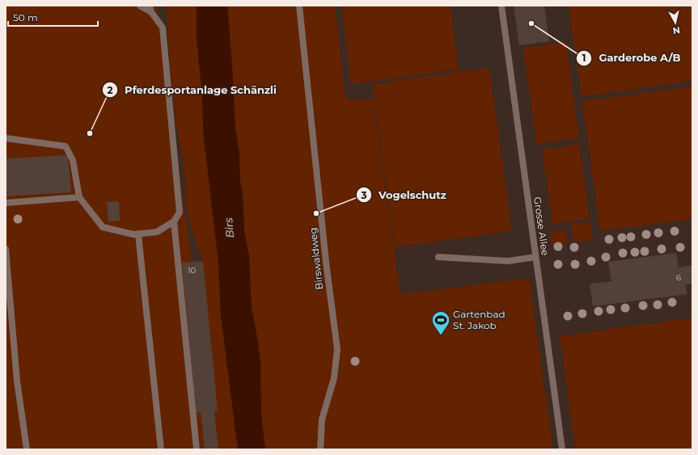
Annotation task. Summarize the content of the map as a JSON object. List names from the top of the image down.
{
  "streets": {
    "lane": ["Grosse Allee", "Birswaldweg"]
  },
  "water": ["Birs"],
  "places": {
    "other": ["Garderobe A/B", "Pferdesportanlage Schänzli", "Vogelschutz"],
    "sports": ["Gartenbad St. Jakob"]
  },
  "house_numbers": ["10", "6"],
  "scale_bar": "50 m",
  "north": "bottom"
}
